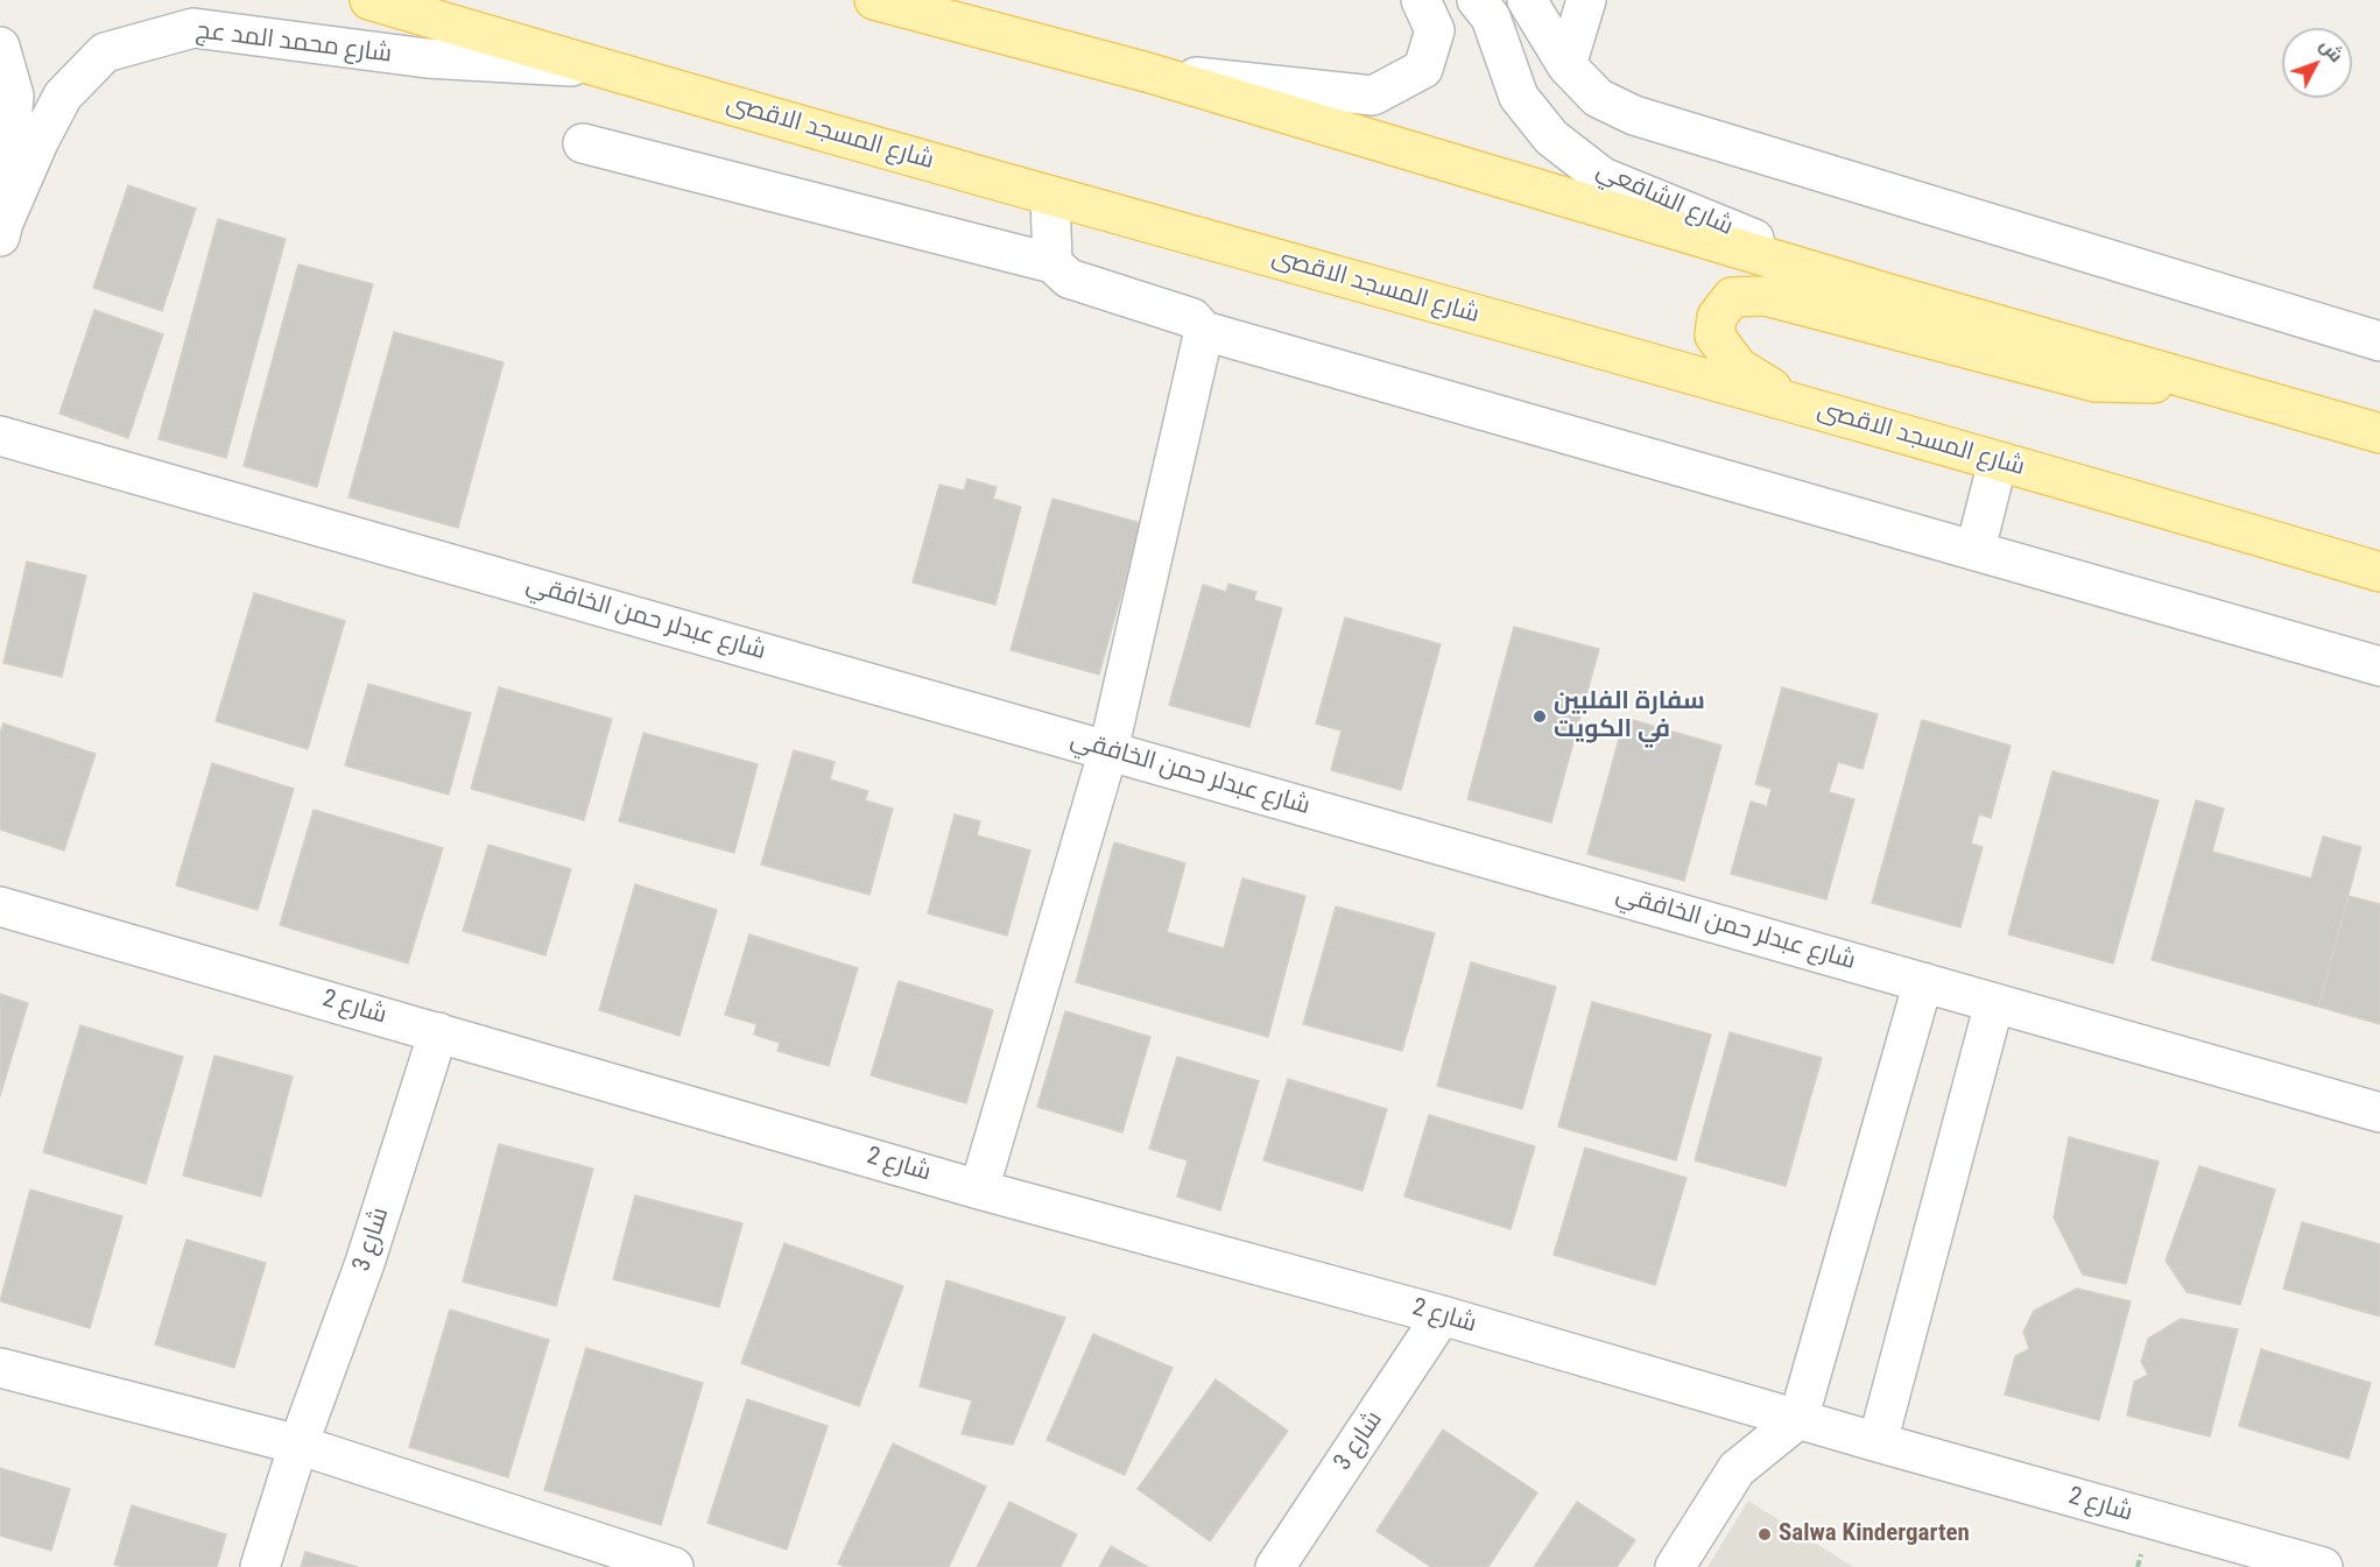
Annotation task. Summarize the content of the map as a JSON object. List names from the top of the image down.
{
  "streets": {
    "main road": ["شارع المسجد الاقصى"],
    "street": [
      "شارع محمد المد عج",
      "شارع الشافعي",
      "شارع عبدلر حمن الخافقي",
      "شارع 2",
      "شارع 3"
    ]
  },
  "crossings": [
    ["شارع محمد المد عج", "شارع المسجد الاقصى"],
    ["شارع 2", "شارع 3"]
  ],
  "places": ["سفارة الفلبين في الكويت", "Salwa Kindergarten"],
  "north": "top right"
}
